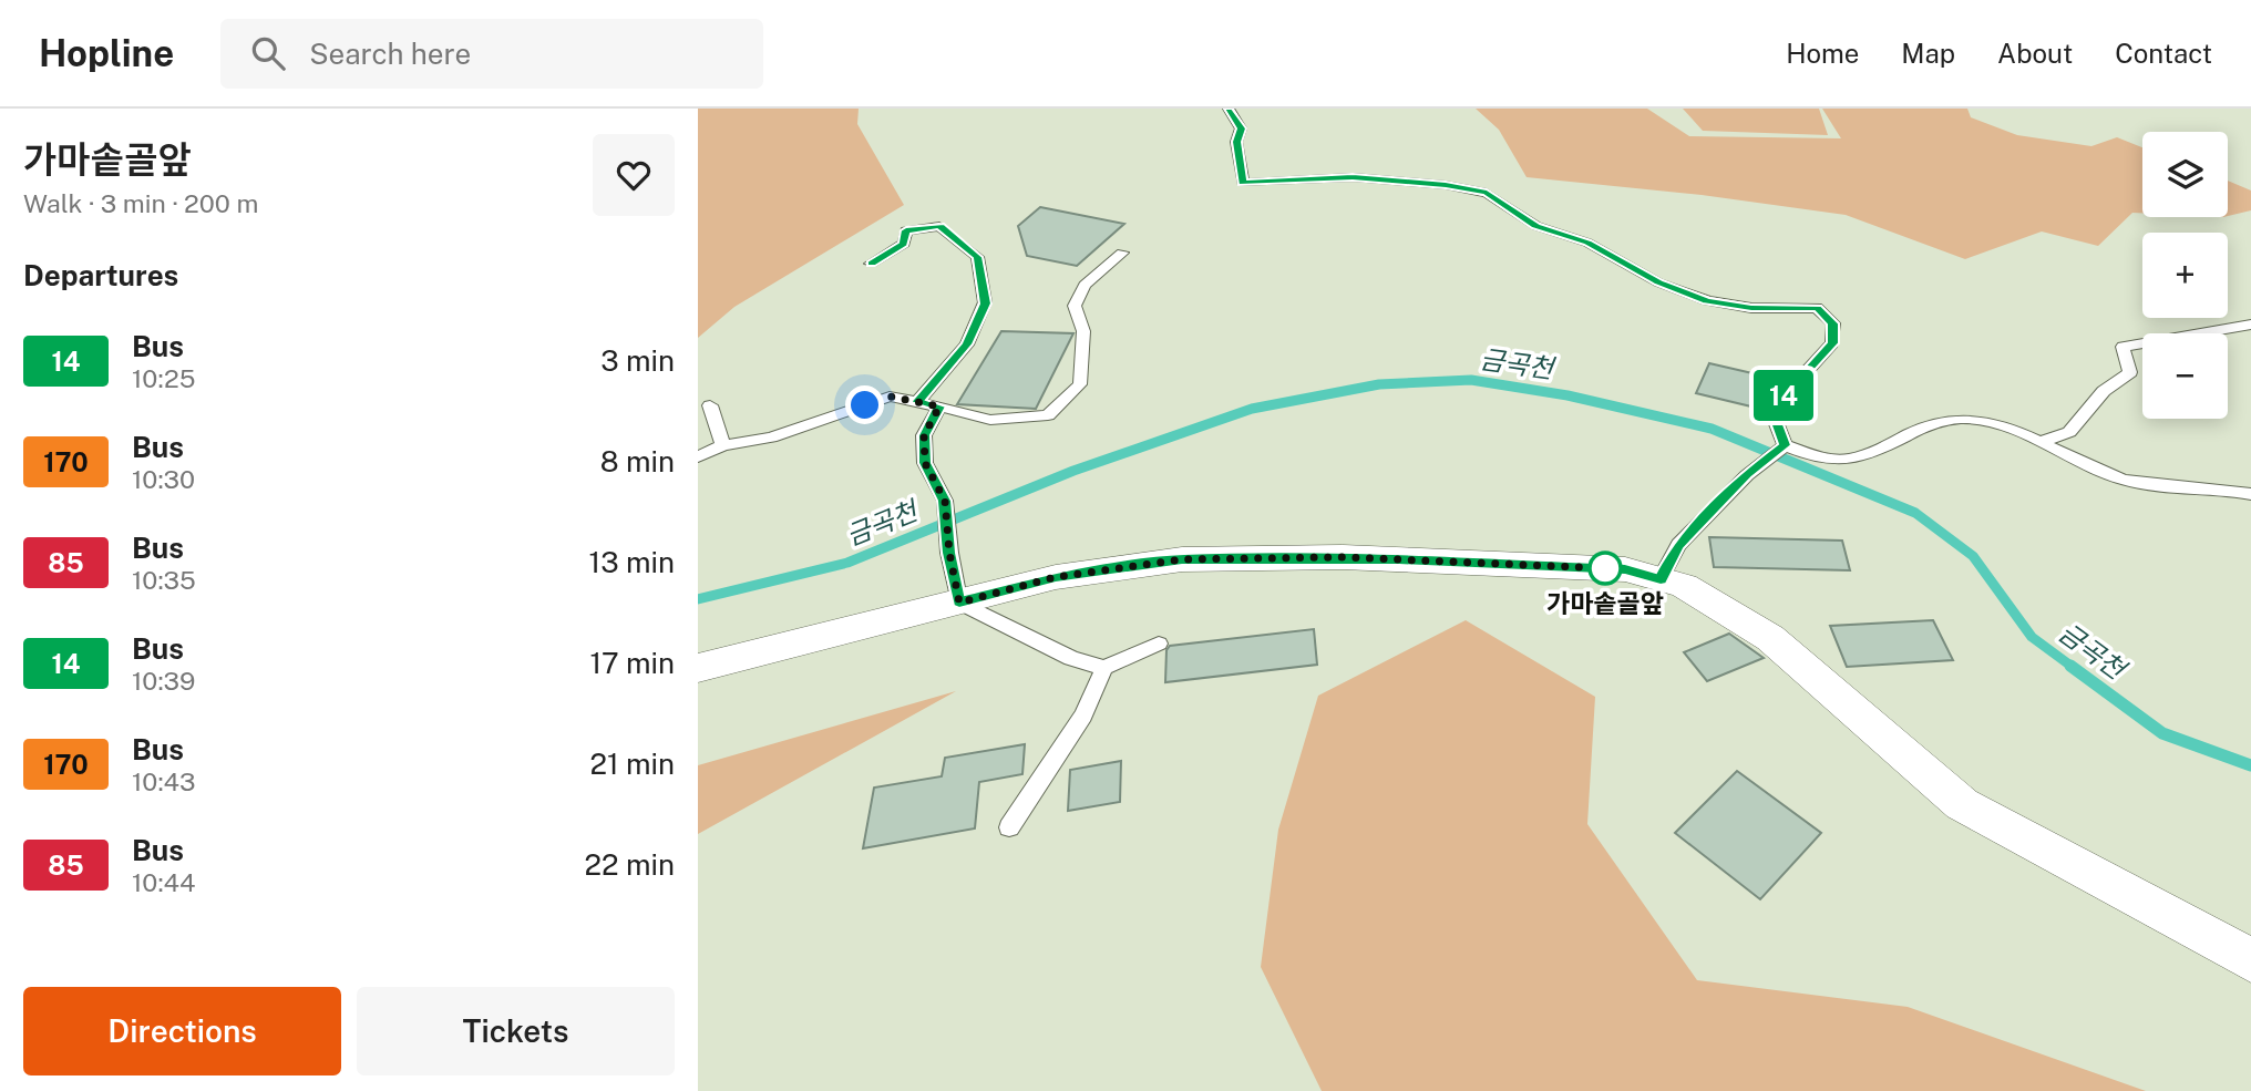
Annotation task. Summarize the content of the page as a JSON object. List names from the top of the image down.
{
  "water": ["금곡천"],
  "places": ["가마솥골앞"],
  "lines": ["bus line 14"],
  "page": {
    "header": "Hopline",
    "search": "Search here",
    "nav": [
      "Home",
      "Map",
      "About",
      "Contact"
    ],
    "heading": [
      ["가마솥골앞", "Walk · 3 min · 200 m"],
      "Departures"
    ],
    "on_map": "14",
    "map_buttons": ["+", "−"],
    "list": [
      {
        "mark": "14",
        "name": "Bus",
        "note": "10:25",
        "value": "3 min"
      },
      {
        "mark": "170",
        "name": "Bus",
        "note": "10:30",
        "value": "8 min"
      },
      {
        "mark": "85",
        "name": "Bus",
        "note": "10:35",
        "value": "13 min"
      },
      {
        "mark": "14",
        "name": "Bus",
        "note": "10:39",
        "value": "17 min"
      },
      {
        "mark": "170",
        "name": "Bus",
        "note": "10:43",
        "value": "21 min"
      },
      {
        "mark": "85",
        "name": "Bus",
        "note": "10:44",
        "value": "22 min"
      }
    ],
    "buttons": ["Directions", "Tickets"]
  }
}
